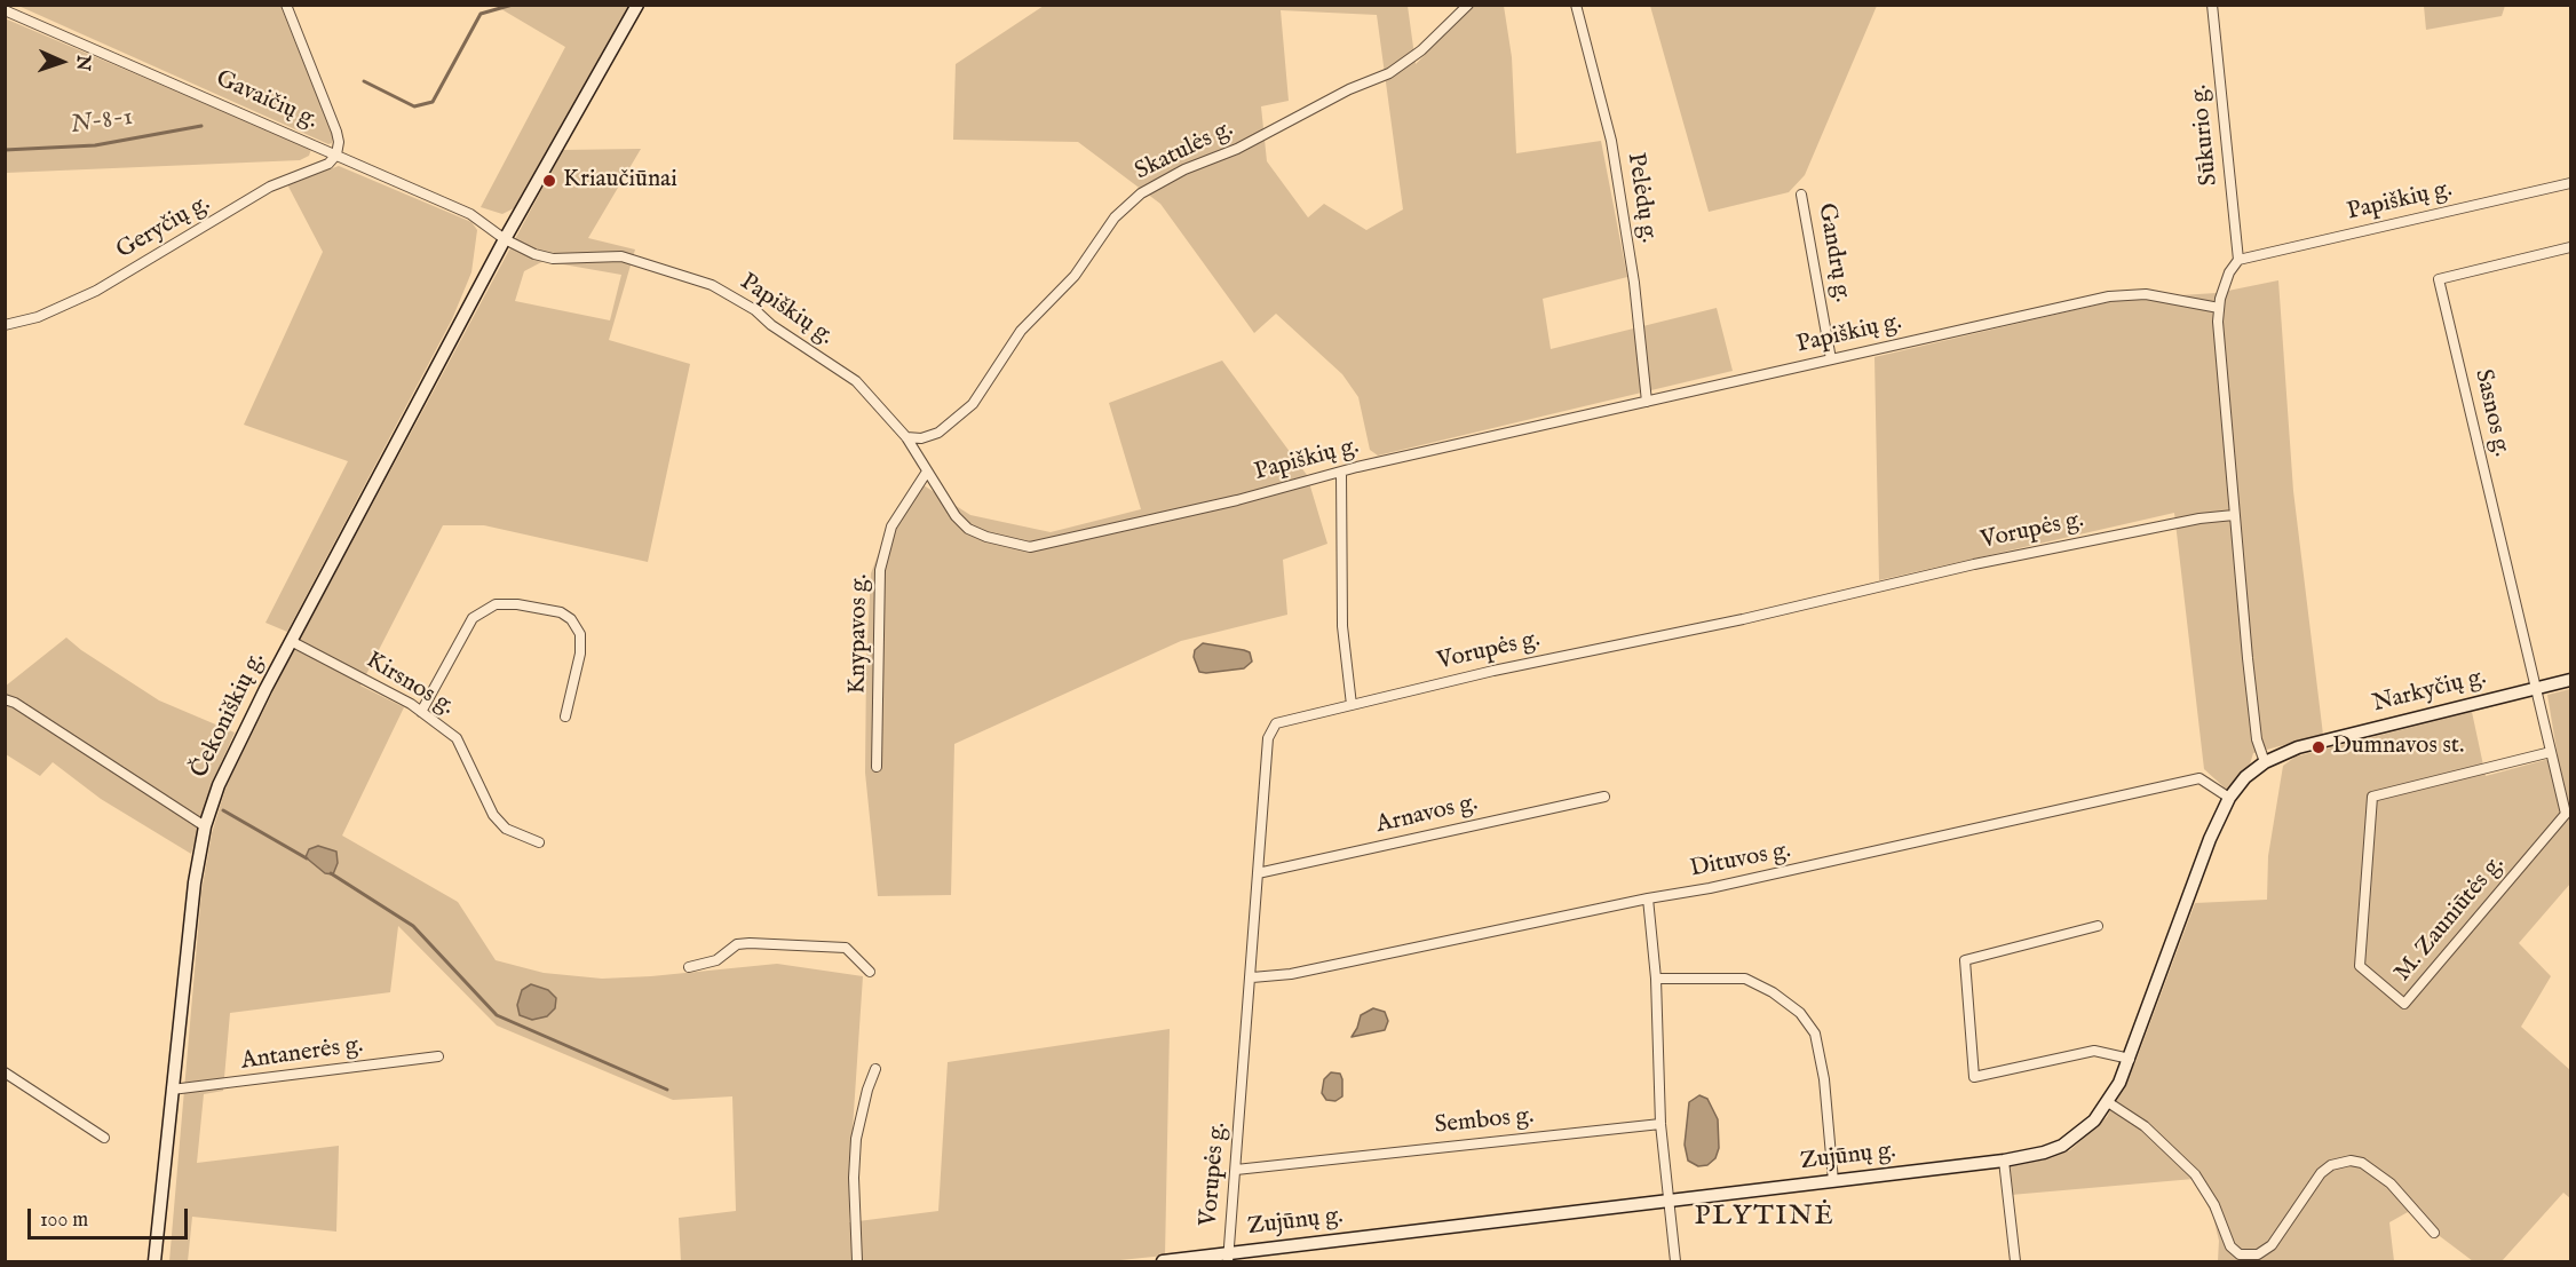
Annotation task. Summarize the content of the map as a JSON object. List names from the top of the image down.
{
  "streets": {
    "main road": ["Narkyčių g.", "Čekoniškių g.", "Zujūnų g."],
    "street": [
      "Gavaičių g.",
      "Sūkurio g.",
      "Skatulės g.",
      "Pelėdų g.",
      "Papiškių g.",
      "Geryčių g.",
      "Gandrų g.",
      "Sasnos g.",
      "Vorupės g.",
      "Knypavos g.",
      "Kirsnos g.",
      "Arnavos g.",
      "Dituvos g.",
      "M. Zauniūtės g.",
      "Antanerės g.",
      "Sembos g."
    ]
  },
  "crossings": [
    ["Gavaičių g.", "Papiškių g."],
    ["Gavaičių g.", "Geryčių g."],
    ["Gavaičių g.", "Čekoniškių g."],
    ["Sūkurio g.", "Papiškių g."],
    ["Skatulės g.", "Papiškių g."],
    ["Pelėdų g.", "Papiškių g."],
    ["Papiškių g.", "Gandrų g."],
    ["Papiškių g.", "Knypavos g."],
    ["Papiškių g.", "Čekoniškių g."],
    ["Sasnos g.", "Narkyčių g."],
    ["Sasnos g.", "M. Zauniūtės g."],
    ["Vorupės g.", "Arnavos g."],
    ["Vorupės g.", "Dituvos g."],
    ["Vorupės g.", "Sembos g."],
    ["Vorupės g.", "Zujūnų g."],
    ["Kirsnos g.", "Čekoniškių g."],
    ["Narkyčių g.", "M. Zauniūtės g."],
    ["Narkyčių g.", "Zujūnų g."],
    ["Čekoniškių g.", "Antanerės g."],
    ["Dituvos g.", "Zujūnų g."]
  ],
  "districts": ["PLYTINĖ"],
  "water": ["N-8-1"],
  "places": ["Kriaučiūnai", "Dumnavos st."],
  "scale_bar": "100 m",
  "north": "right"
}
